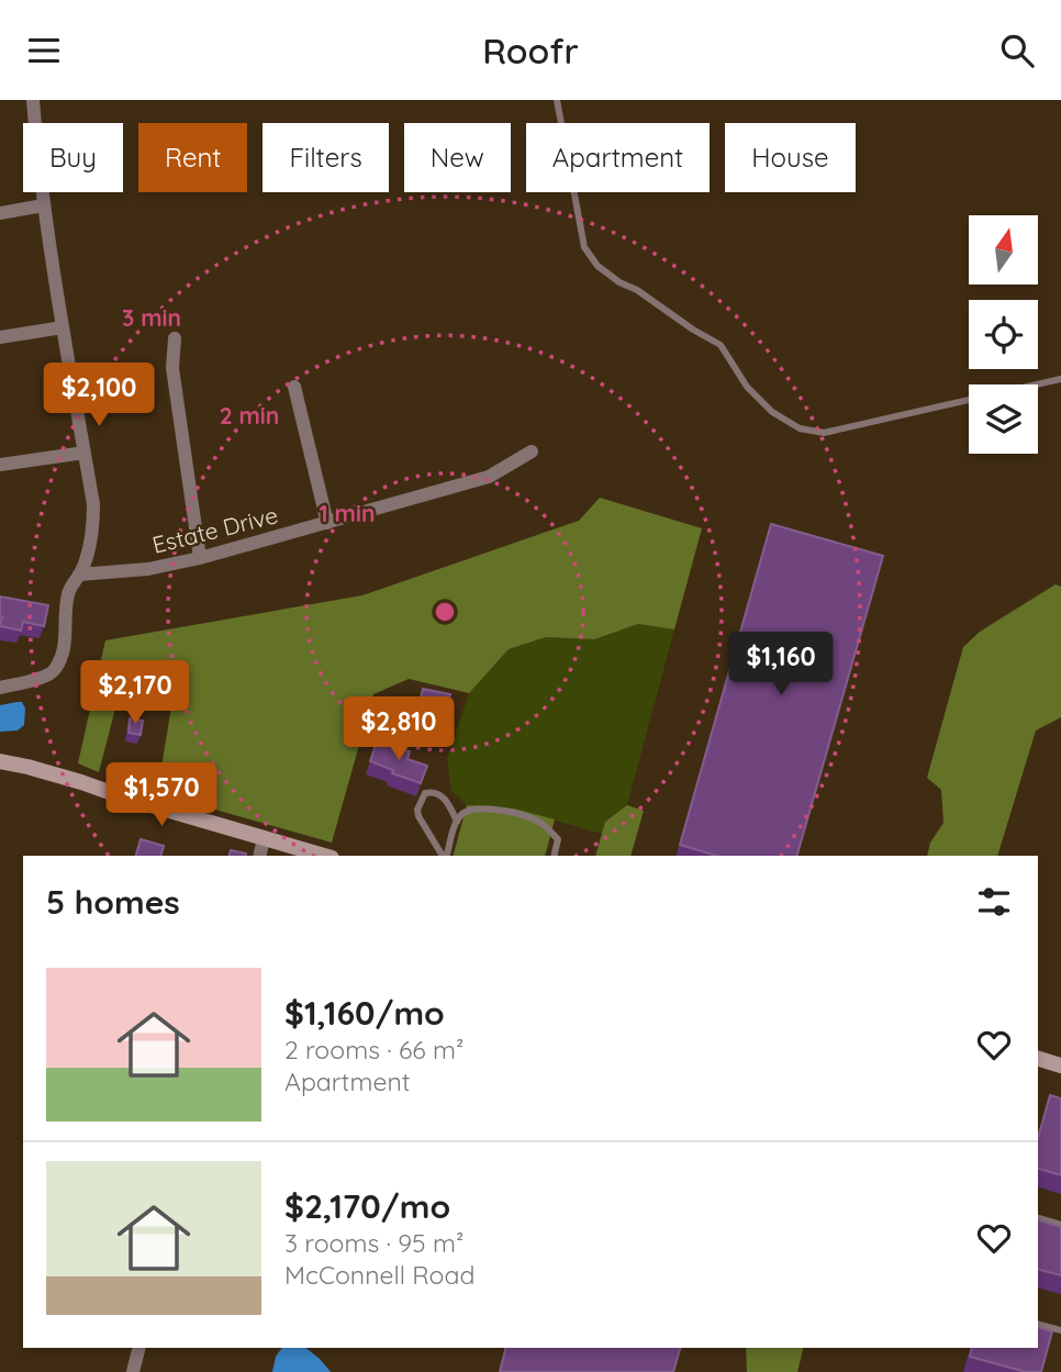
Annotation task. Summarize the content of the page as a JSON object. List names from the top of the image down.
{
  "streets": {
    "street": ["Estate Drive"]
  },
  "north": "top",
  "page": {
    "header": "Roofr",
    "chip": [
      "Buy",
      "Rent",
      "Filters",
      "New",
      "Apartment",
      "House"
    ],
    "price": [
      "$2,100",
      "$1,160",
      "$2,170",
      "$2,810",
      "$1,570"
    ],
    "heading": "5 homes",
    "list": [
      {
        "name": "$1,160/mo",
        "note": "2 rooms · 66 m² · Apartment"
      },
      {
        "name": "$2,170/mo",
        "note": "3 rooms · 95 m² · McConnell Road"
      }
    ]
  },
  "rings": ["3 min", "2 min", "1 min"]
}
